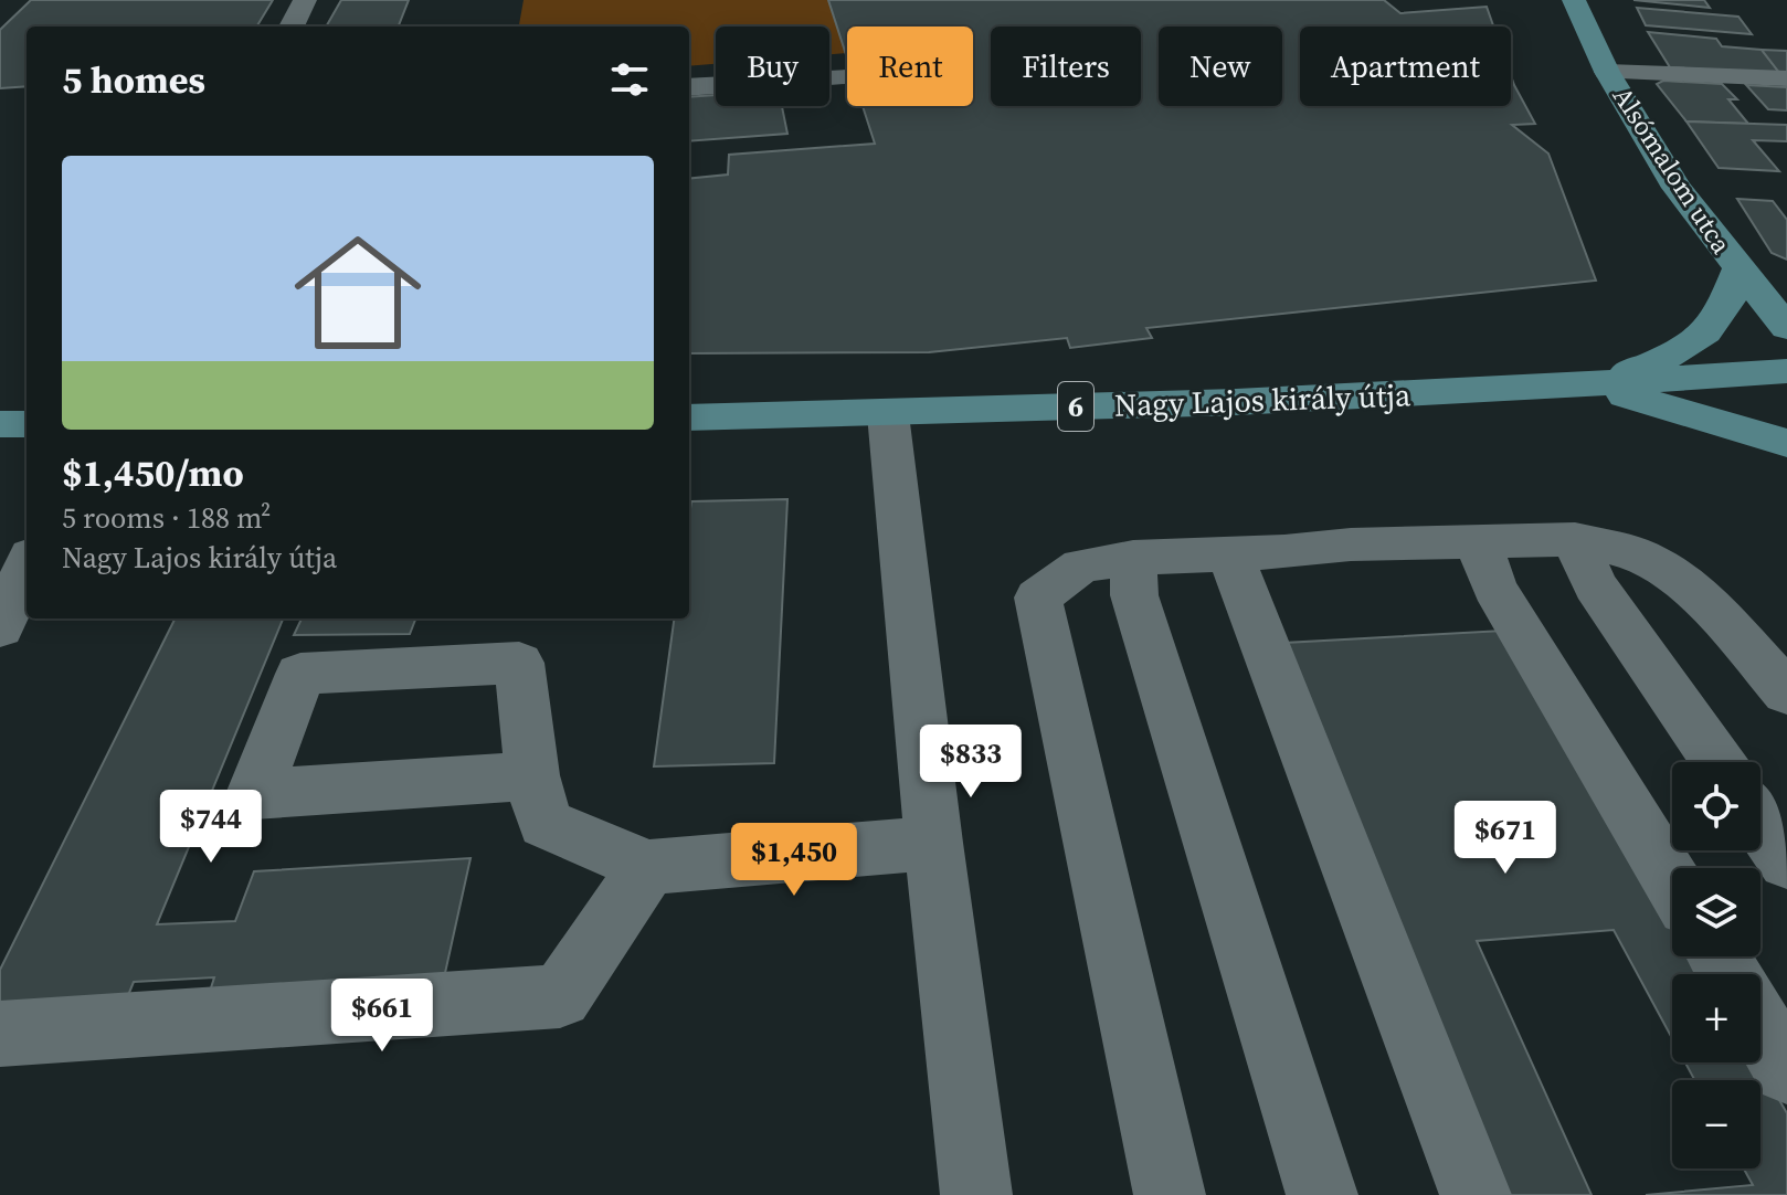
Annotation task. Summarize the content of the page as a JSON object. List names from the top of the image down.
{
  "streets": {
    "main road": ["Alsómalom utca", "Nagy Lajos király útja", "6"]
  },
  "crossings": [
    ["Alsómalom utca", "6"],
    ["Nagy Lajos király útja", "6"]
  ],
  "page": {
    "chip": [
      "Buy",
      "Rent",
      "Filters",
      "New",
      "Apartment"
    ],
    "heading": "5 homes",
    "list": [
      {
        "name": "$1,450/mo",
        "note": "5 rooms · 188 m² · Nagy Lajos király útja"
      }
    ],
    "price": [
      "$833",
      "$744",
      "$671",
      "$1,450",
      "$661"
    ],
    "map_buttons": ["+", "−"]
  }
}
